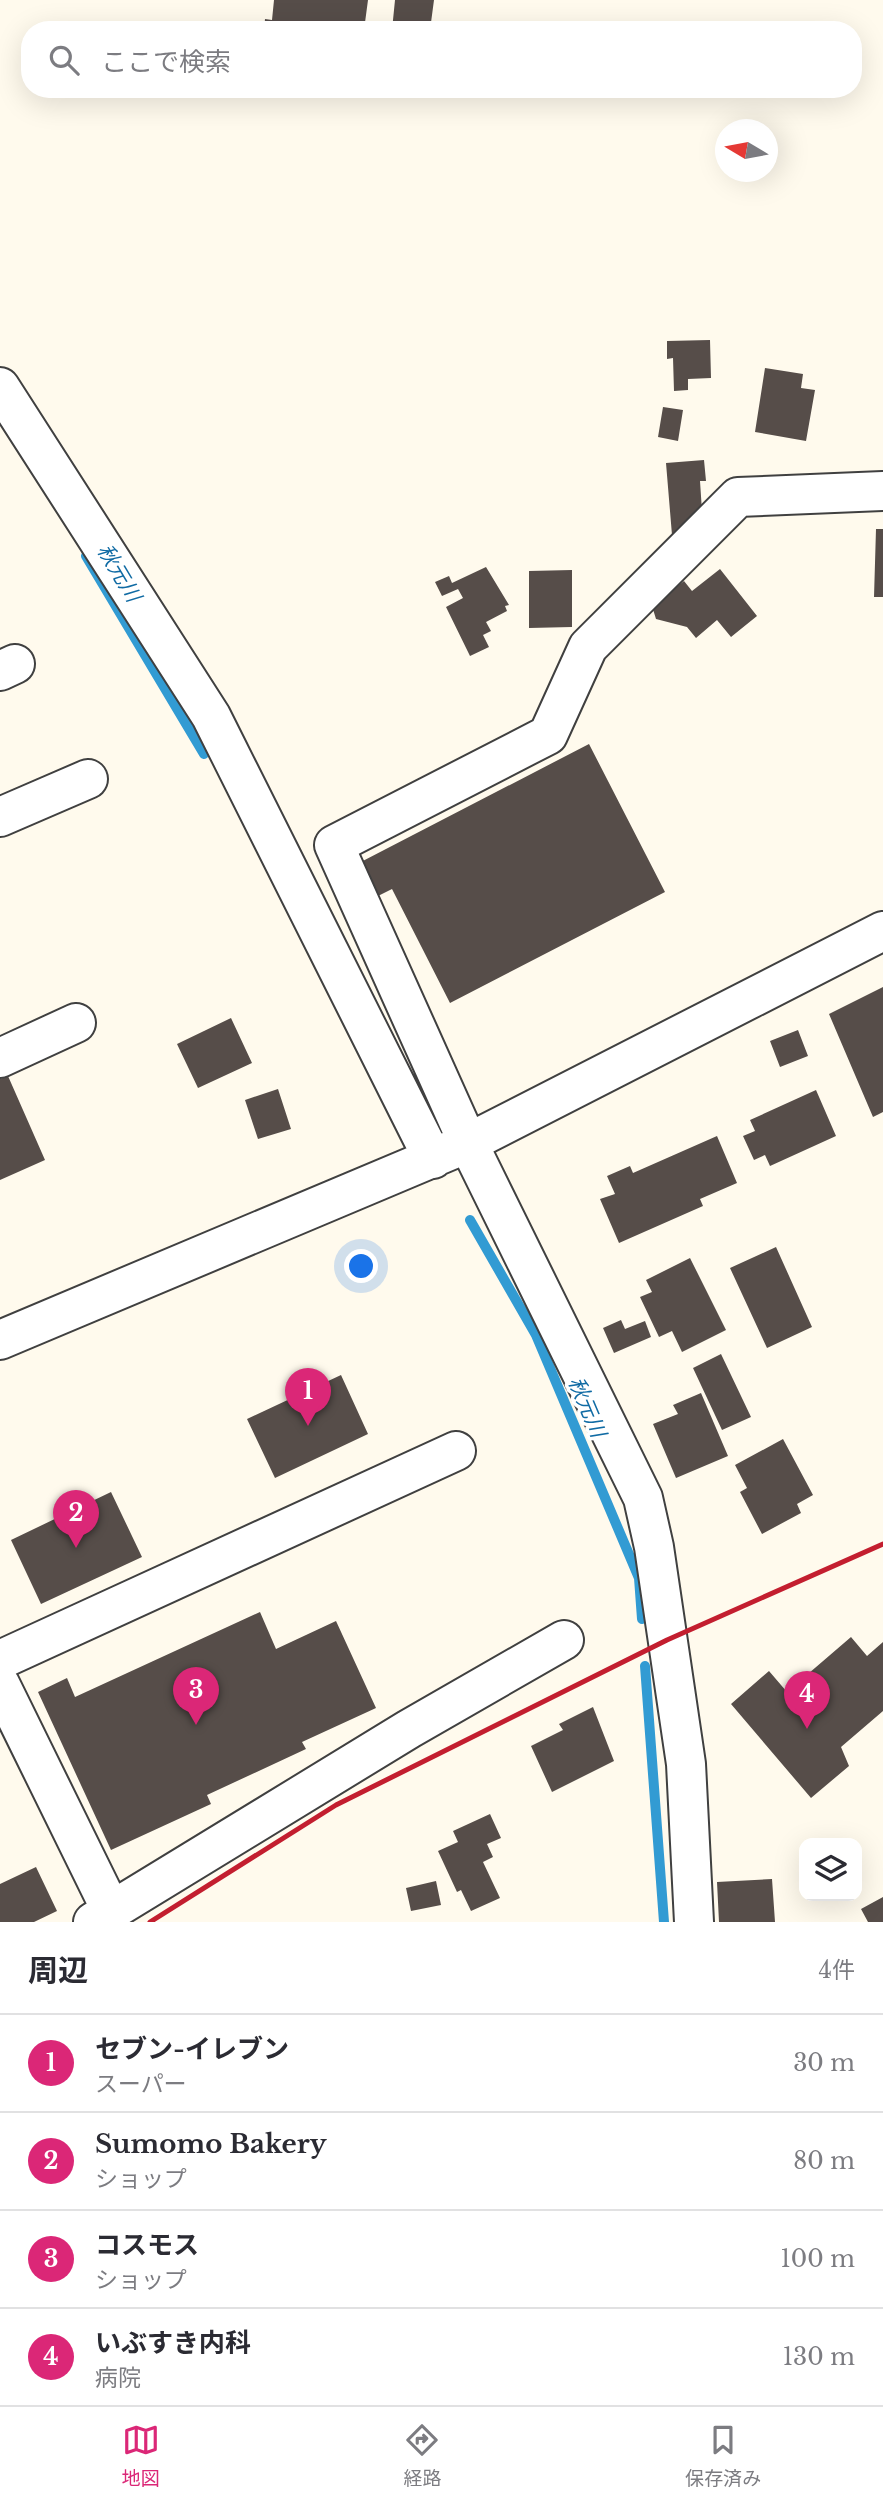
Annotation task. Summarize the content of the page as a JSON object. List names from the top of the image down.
{
  "water": ["秋元川"],
  "north": "left",
  "page": {
    "search": "ここで検索",
    "pins": [
      "1",
      "2",
      "3",
      "4"
    ],
    "heading": ["周辺", "4件"],
    "list": [
      {
        "mark": "1",
        "name": "セブン-イレブン",
        "note": "スーパー",
        "value": "30 m"
      },
      {
        "mark": "2",
        "name": "Sumomo Bakery",
        "note": "ショップ",
        "value": "80 m"
      },
      {
        "mark": "3",
        "name": "コスモス",
        "note": "ショップ",
        "value": "100 m"
      },
      {
        "mark": "4",
        "name": "いぶすき内科",
        "note": "病院",
        "value": "130 m"
      }
    ],
    "nav": ["地図", "経路", "保存済み"]
  }
}
